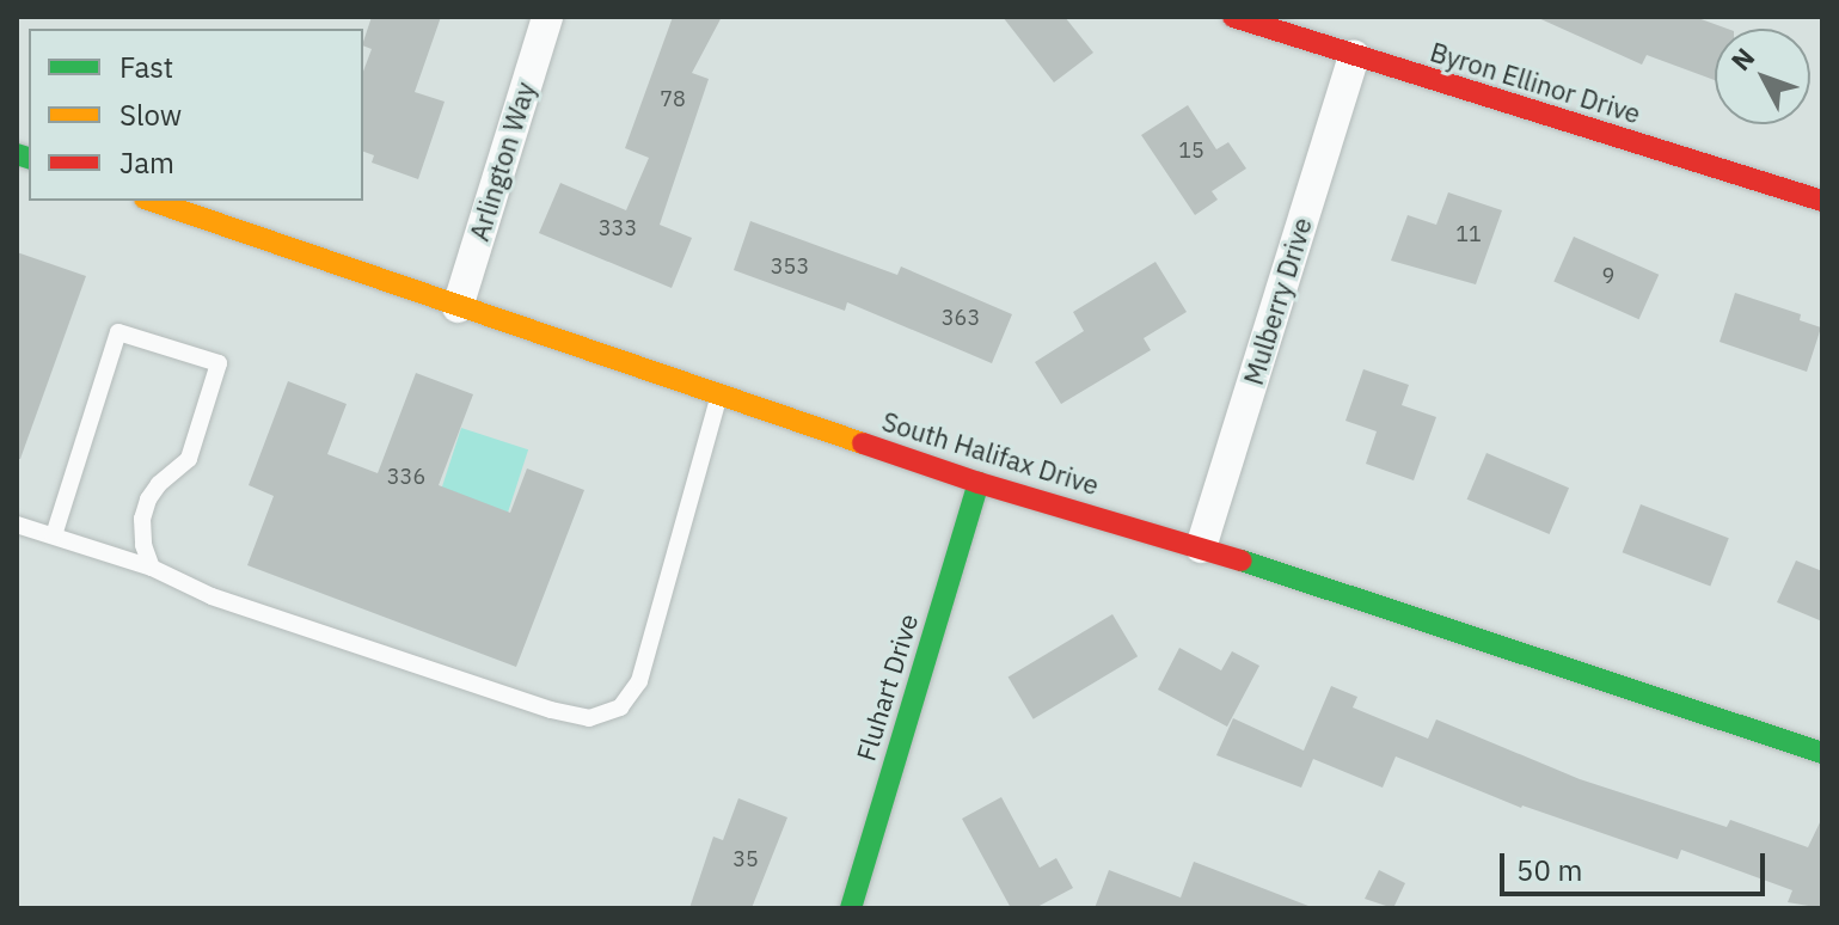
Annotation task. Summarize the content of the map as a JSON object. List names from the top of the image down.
{
  "streets": {
    "street": [
      "Byron Ellinor Drive",
      "Arlington Way",
      "Mulberry Drive",
      "South Halifax Drive",
      "Fluhart Drive"
    ]
  },
  "crossings": [
    ["Byron Ellinor Drive", "Mulberry Drive"],
    ["Arlington Way", "South Halifax Drive"],
    ["Mulberry Drive", "South Halifax Drive"],
    ["South Halifax Drive", "Fluhart Drive"]
  ],
  "house_numbers": [
    "78",
    "15",
    "333",
    "11",
    "353",
    "9",
    "363",
    "336",
    "35"
  ],
  "legend": ["Fast", "Slow", "Jam"],
  "scale_bar": "50 m",
  "north": "top left"
}
